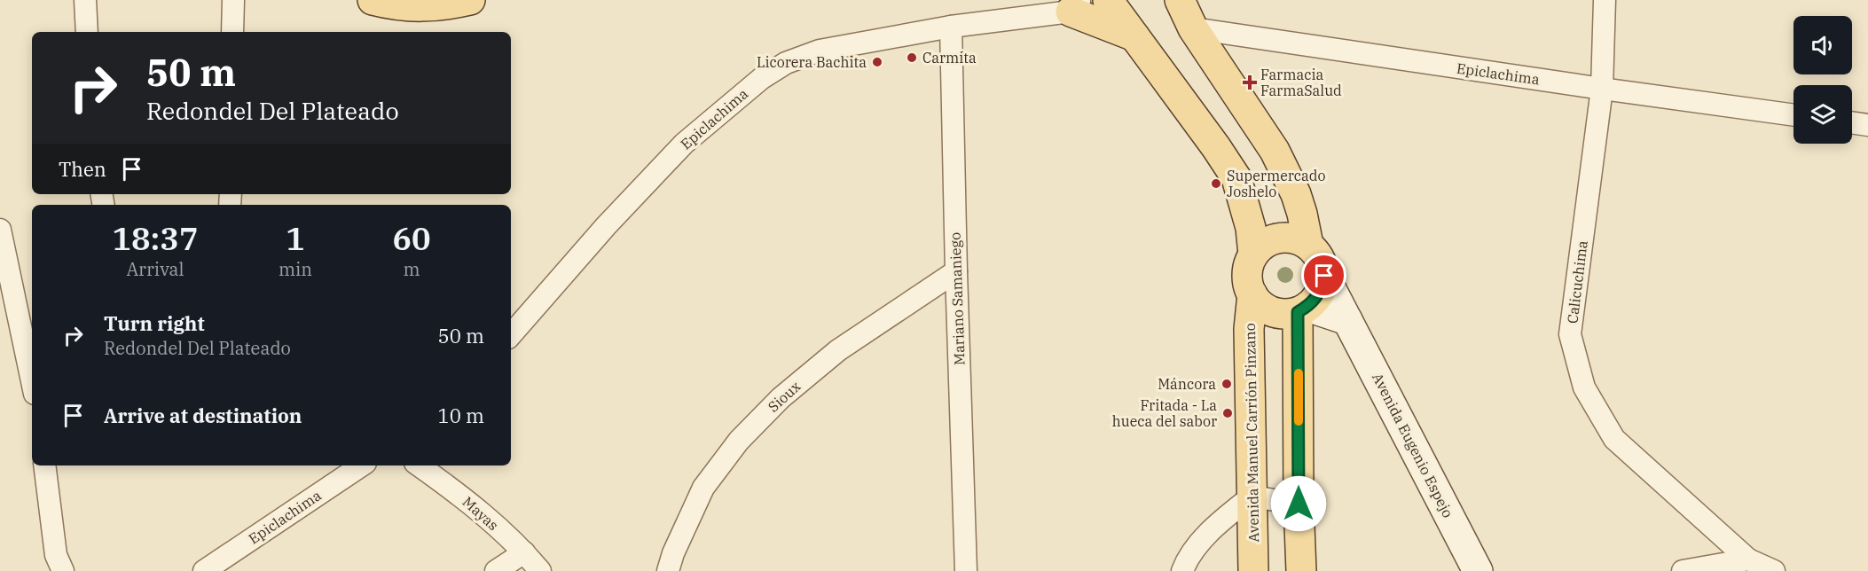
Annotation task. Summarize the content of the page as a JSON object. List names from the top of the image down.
{
  "streets": {
    "main road": ["Avenida Manuel Carrión Pinzano", "Avenida Eugenio Espejo"],
    "street": [
      "Epiclachima",
      "Calicuchima",
      "Mariano Samaniego",
      "Sioux",
      "Mayas"
    ]
  },
  "crossings": [
    ["Epiclachima", "Calicuchima"],
    ["Epiclachima", "Mariano Samaniego"],
    ["Mariano Samaniego", "Sioux"],
    ["Avenida Manuel Carrión Pinzano", "Avenida Eugenio Espejo"]
  ],
  "places": {
    "other": [
      "Carmita",
      "Licorera Bachita",
      "Supermercado Joshelo",
      "Máncora",
      "Fritada - La hueca del sabor"
    ],
    "health": ["Farmacia FarmaSalud"]
  },
  "page": {
    "turn": ["50 m", "Redondel Del Plateado"],
    "then": "Then",
    "eta": [
      "18:37",
      "Arrival",
      "1",
      "min",
      "60",
      "m"
    ],
    "list": [
      {
        "name": "Turn right",
        "note": "Redondel Del Plateado",
        "value": "50 m"
      },
      {
        "name": "Arrive at destination",
        "value": "10 m"
      }
    ]
  }
}
